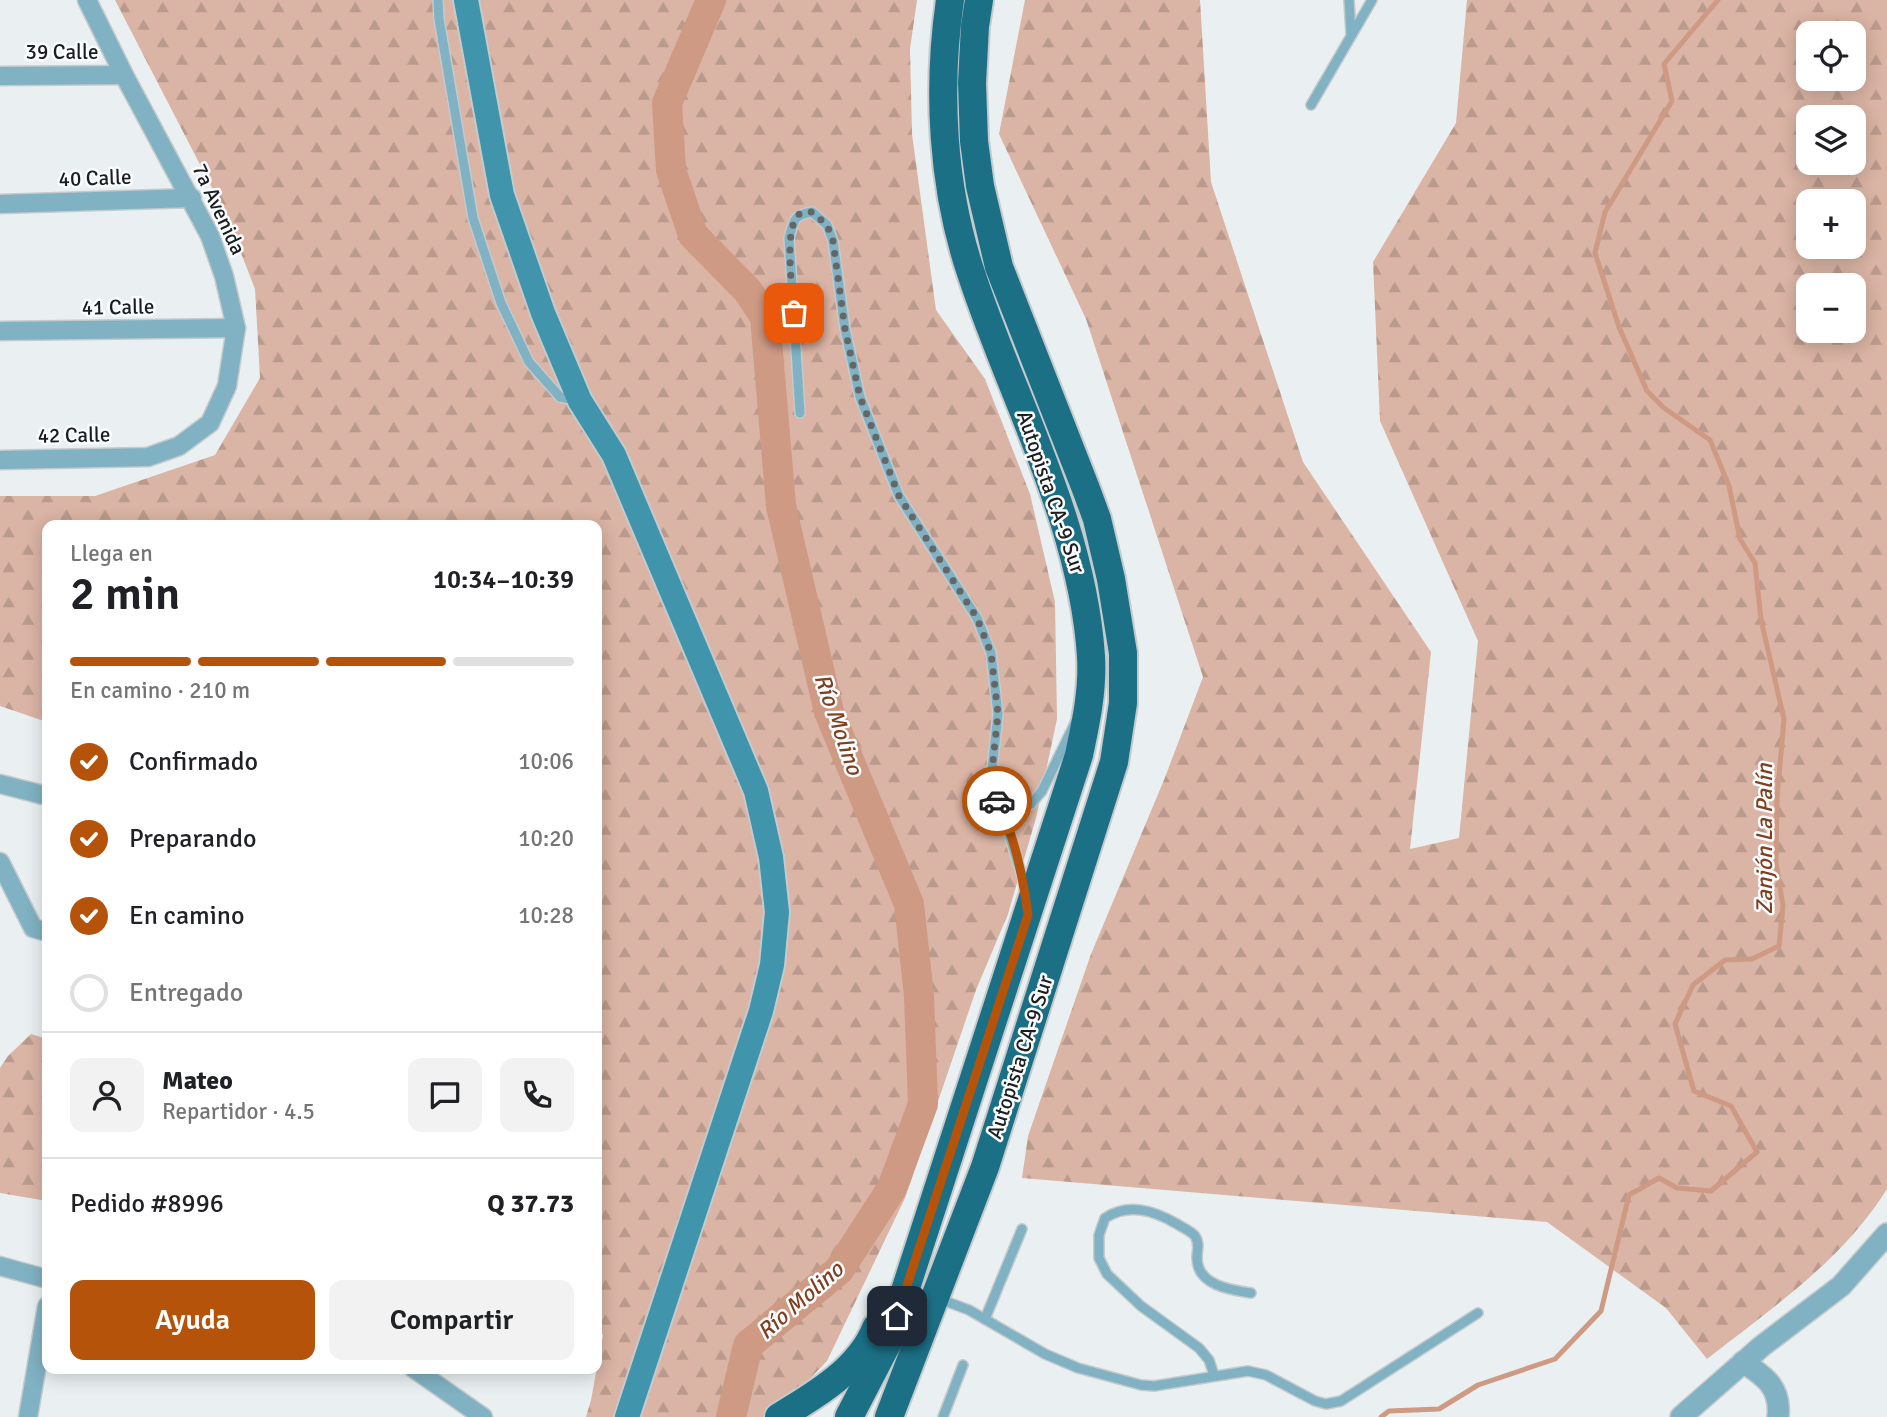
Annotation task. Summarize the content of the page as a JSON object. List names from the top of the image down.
{
  "streets": {
    "highway": ["Autopista CA-9 Sur"],
    "street": [
      "39 Calle",
      "40 Calle",
      "7a Avenida",
      "41 Calle",
      "42 Calle"
    ]
  },
  "crossings": [
    ["39 Calle", "7a Avenida"],
    ["40 Calle", "7a Avenida"],
    ["7a Avenida", "41 Calle"],
    ["7a Avenida", "42 Calle"]
  ],
  "water": ["Río Molino", "Zanjón La Palín"],
  "page": {
    "map_buttons": ["+", "−"],
    "heading": ["2 min", "Llega en", "10:34–10:39"],
    "panel": [
      "Mateo",
      "Repartidor · 4.5",
      "Pedido #8996",
      "Q 37.73"
    ],
    "bar": "En camino · 210 m",
    "list": [
      ["Confirmado", "10:06"],
      ["Preparando", "10:20"],
      ["En camino", "10:28"],
      "Entregado"
    ],
    "buttons": ["Ayuda", "Compartir"]
  }
}
